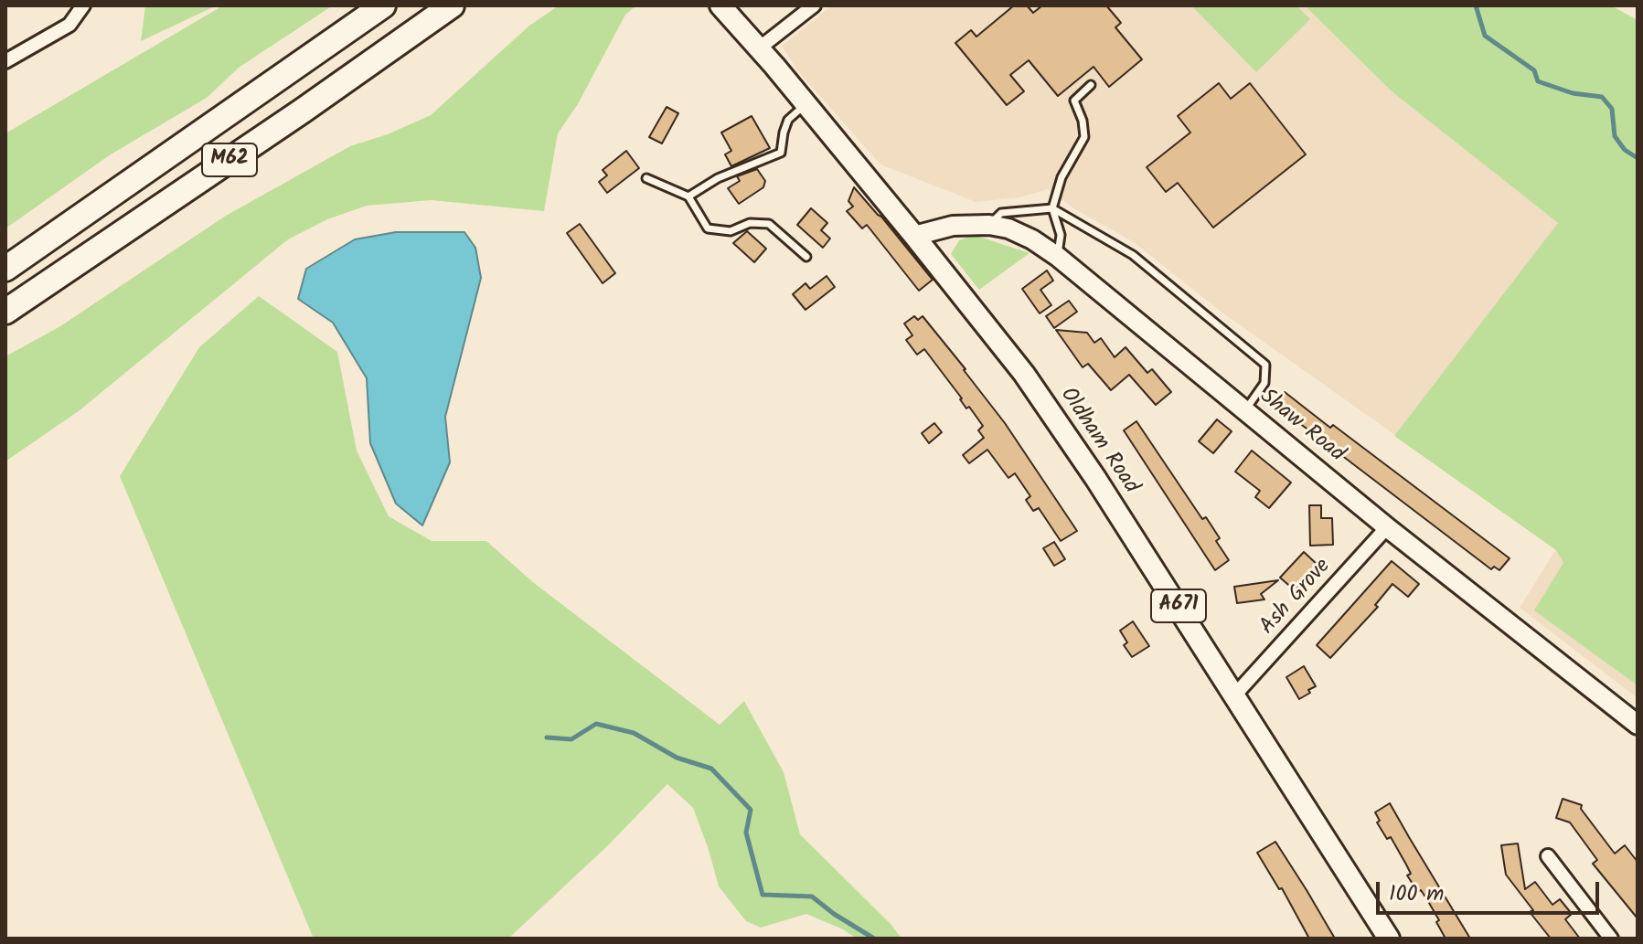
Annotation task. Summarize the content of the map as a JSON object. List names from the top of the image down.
{
  "streets": {
    "highway": ["M62"],
    "main road": ["Oldham Road", "A671"],
    "street": ["Shaw Road", "Ash Grove"]
  },
  "crossings": [
    ["Shaw Road", "Oldham Road"],
    ["Shaw Road", "Ash Grove"],
    ["Oldham Road", "Ash Grove"]
  ],
  "scale_bar": "100 m"
}
